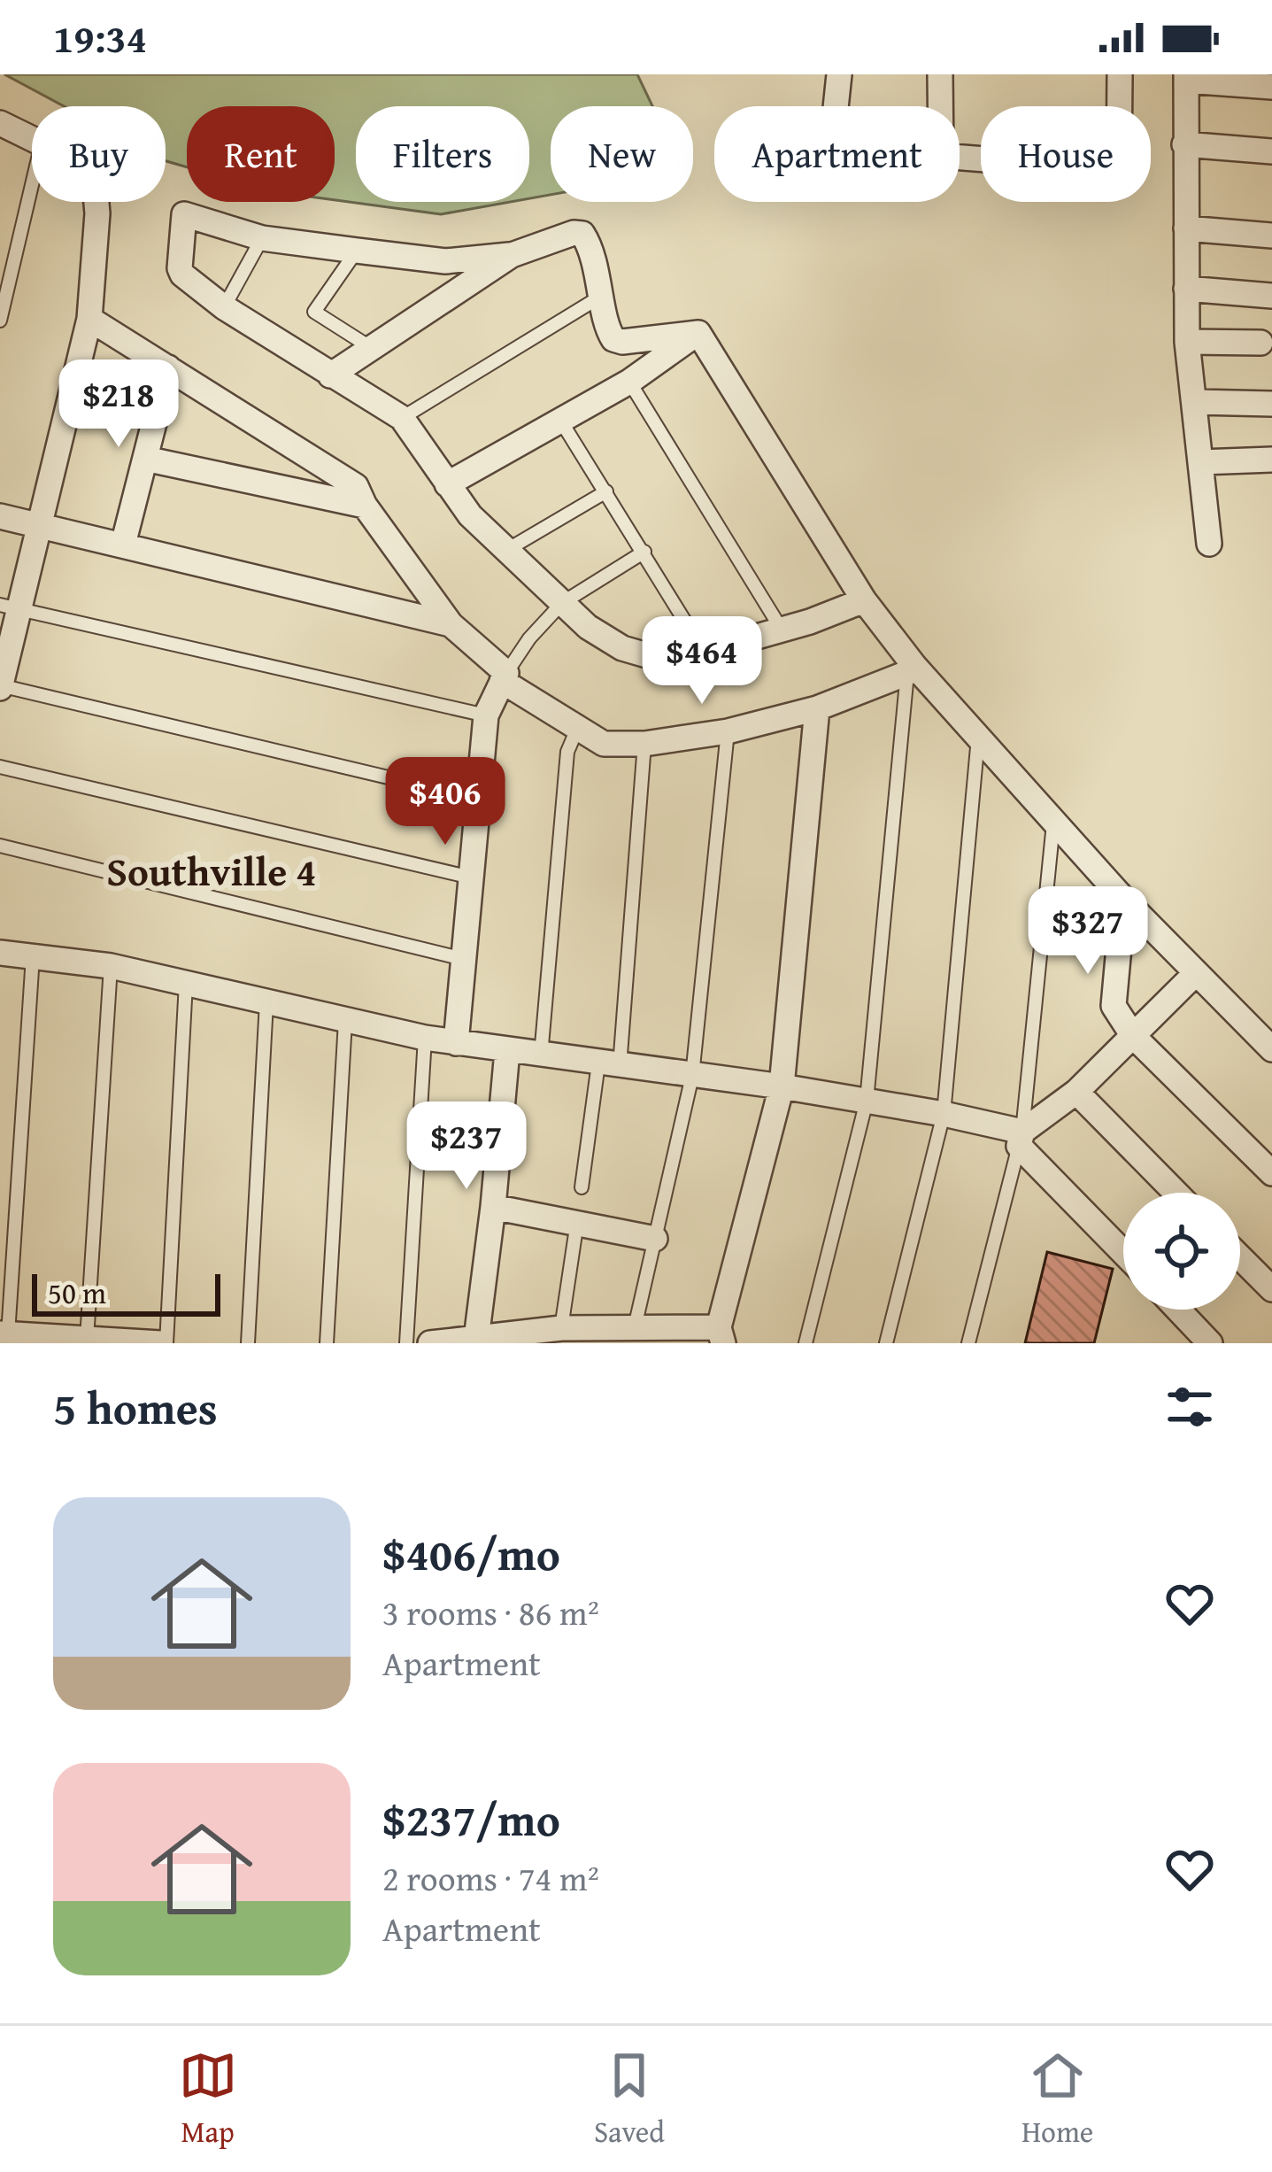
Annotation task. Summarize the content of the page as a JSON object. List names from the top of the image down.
{
  "districts": ["Southville 4"],
  "scale_bar": "50 m",
  "page": {
    "status": "19:34",
    "chip": [
      "Buy",
      "Rent",
      "Filters",
      "New",
      "Apartment",
      "House"
    ],
    "price": [
      "$218",
      "$464",
      "$406",
      "$327",
      "$237"
    ],
    "scale": "50 m",
    "heading": "5 homes",
    "list": [
      {
        "name": "$406/mo",
        "note": "3 rooms · 86 m² · Apartment"
      },
      {
        "name": "$237/mo",
        "note": "2 rooms · 74 m² · Apartment"
      }
    ],
    "tabs": ["Map", "Saved", "Home"]
  }
}
